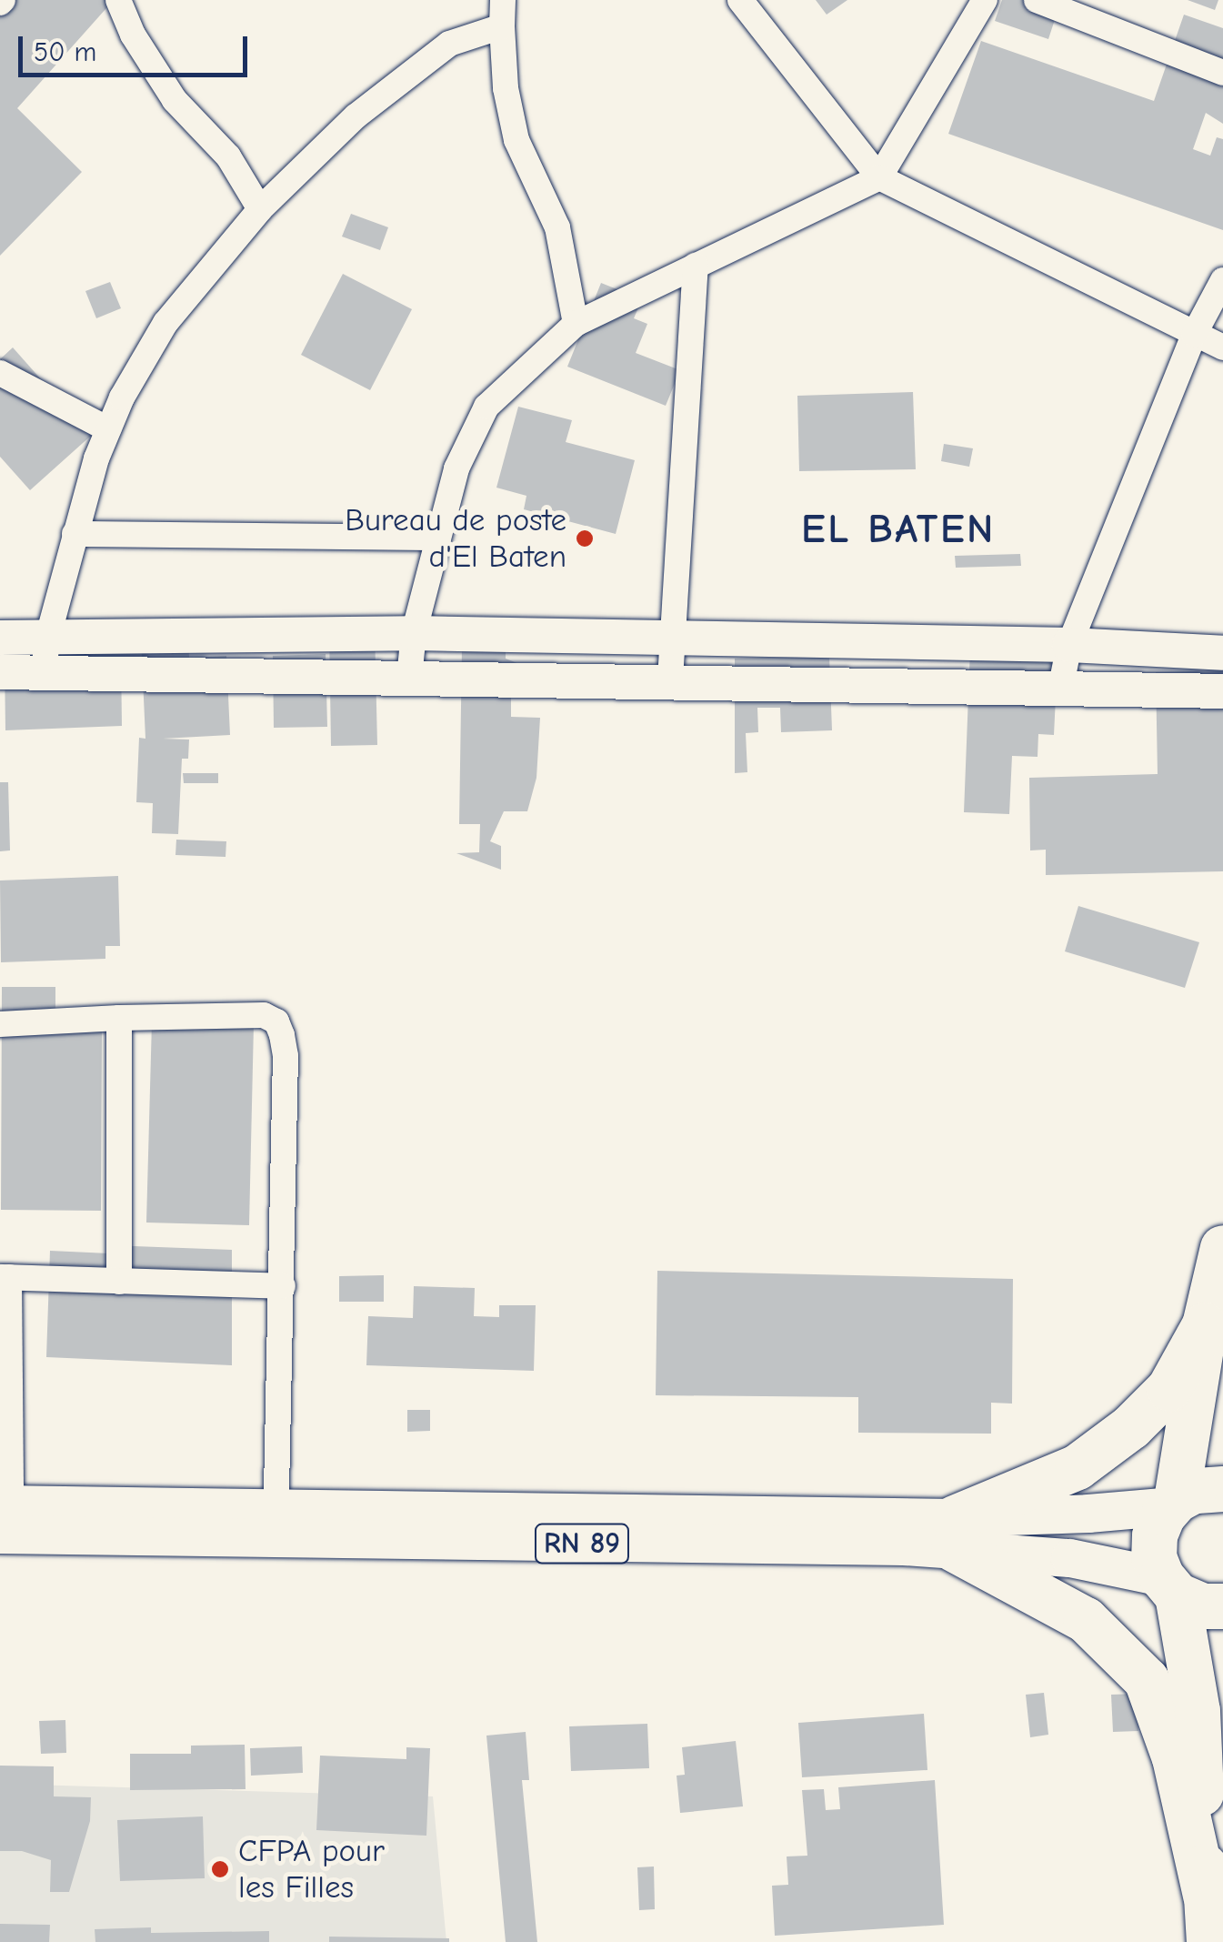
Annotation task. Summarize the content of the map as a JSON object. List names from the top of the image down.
{
  "streets": {
    "main road": ["RN 89"]
  },
  "districts": ["EL BATEN"],
  "places": ["Bureau de poste d'El Baten", "CFPA pour les Filles"],
  "scale_bar": "50 m"
}
